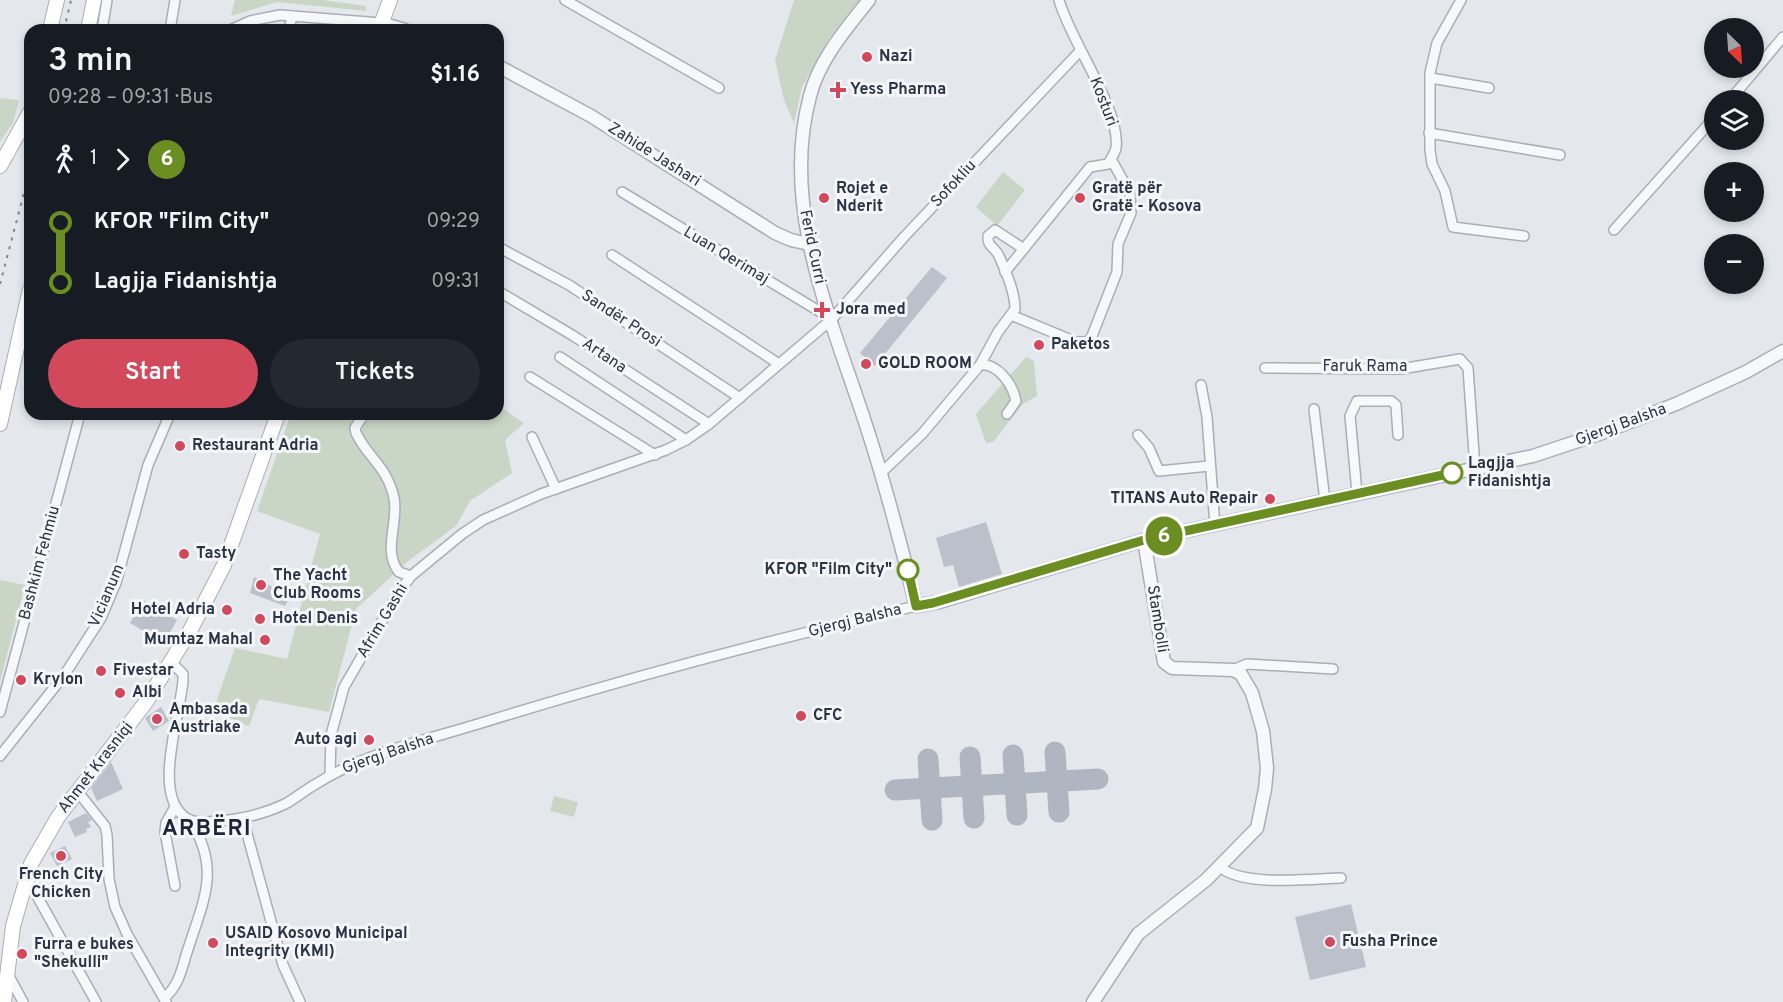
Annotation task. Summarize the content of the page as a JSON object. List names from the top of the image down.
{
  "streets": {
    "main road": ["Ahmet Krasniqi"],
    "street": [
      "Kosturi",
      "Zahide Jashari",
      "Sofokliu",
      "Ferid Curri",
      "Luan Qerimaj",
      "Sandër Prosi",
      "Artana",
      "Faruk Rama",
      "Gjergj Balsha",
      "Bashkim Fehmiu",
      "Vicianum",
      "Stambolli",
      "Afrim Gashi"
    ]
  },
  "crossings": [
    ["Kosturi", "Sofokliu"],
    ["Zahide Jashari", "Ferid Curri"],
    ["Sofokliu", "Ferid Curri"],
    ["Sofokliu", "Luan Qerimaj"],
    ["Sofokliu", "Sandër Prosi"],
    ["Sofokliu", "Artana"],
    ["Sofokliu", "Afrim Gashi"],
    ["Ferid Curri", "Luan Qerimaj"],
    ["Ferid Curri", "Gjergj Balsha"],
    ["Faruk Rama", "Gjergj Balsha"],
    ["Gjergj Balsha", "Stambolli"],
    ["Gjergj Balsha", "Afrim Gashi"]
  ],
  "districts": ["ARBËRI"],
  "places": {
    "other": [
      "Nazi",
      "Rojet e Nderit",
      "Gratë për Gratë - Kosova",
      "Paketos",
      "GOLD ROOM",
      "Restaurant Adria",
      "Lagjja Fidanishtja",
      "TITANS Auto Repair",
      "Tasty",
      "KFOR \"Film City\"",
      "The Yacht Club Rooms",
      "Hotel Adria",
      "Hotel Denis",
      "Mumtaz Mahal",
      "Fivestar",
      "Krylon",
      "Albi",
      "CFC",
      "Ambasada Austriake",
      "Auto agi",
      "French City Chicken",
      "Fusha Prince",
      "USAID Kosovo Municipal Integrity (KMI)",
      "Furra e bukes \"Shekulli\""
    ],
    "health": ["Yess Pharma", "Jora med"]
  },
  "lines": ["bus line 6"],
  "north": "bottom right",
  "page": {
    "on_map": "6",
    "map_buttons": ["+", "−"],
    "heading": ["3 min", "09:28 – 09:31 · Bus", "$1.16"],
    "legs": ["1", "6"],
    "list": [
      {
        "name": "KFOR \"Film City\"",
        "value": "09:29"
      },
      {
        "name": "Lagjja Fidanishtja",
        "value": "09:31"
      }
    ],
    "buttons": ["Start", "Tickets"]
  }
}
